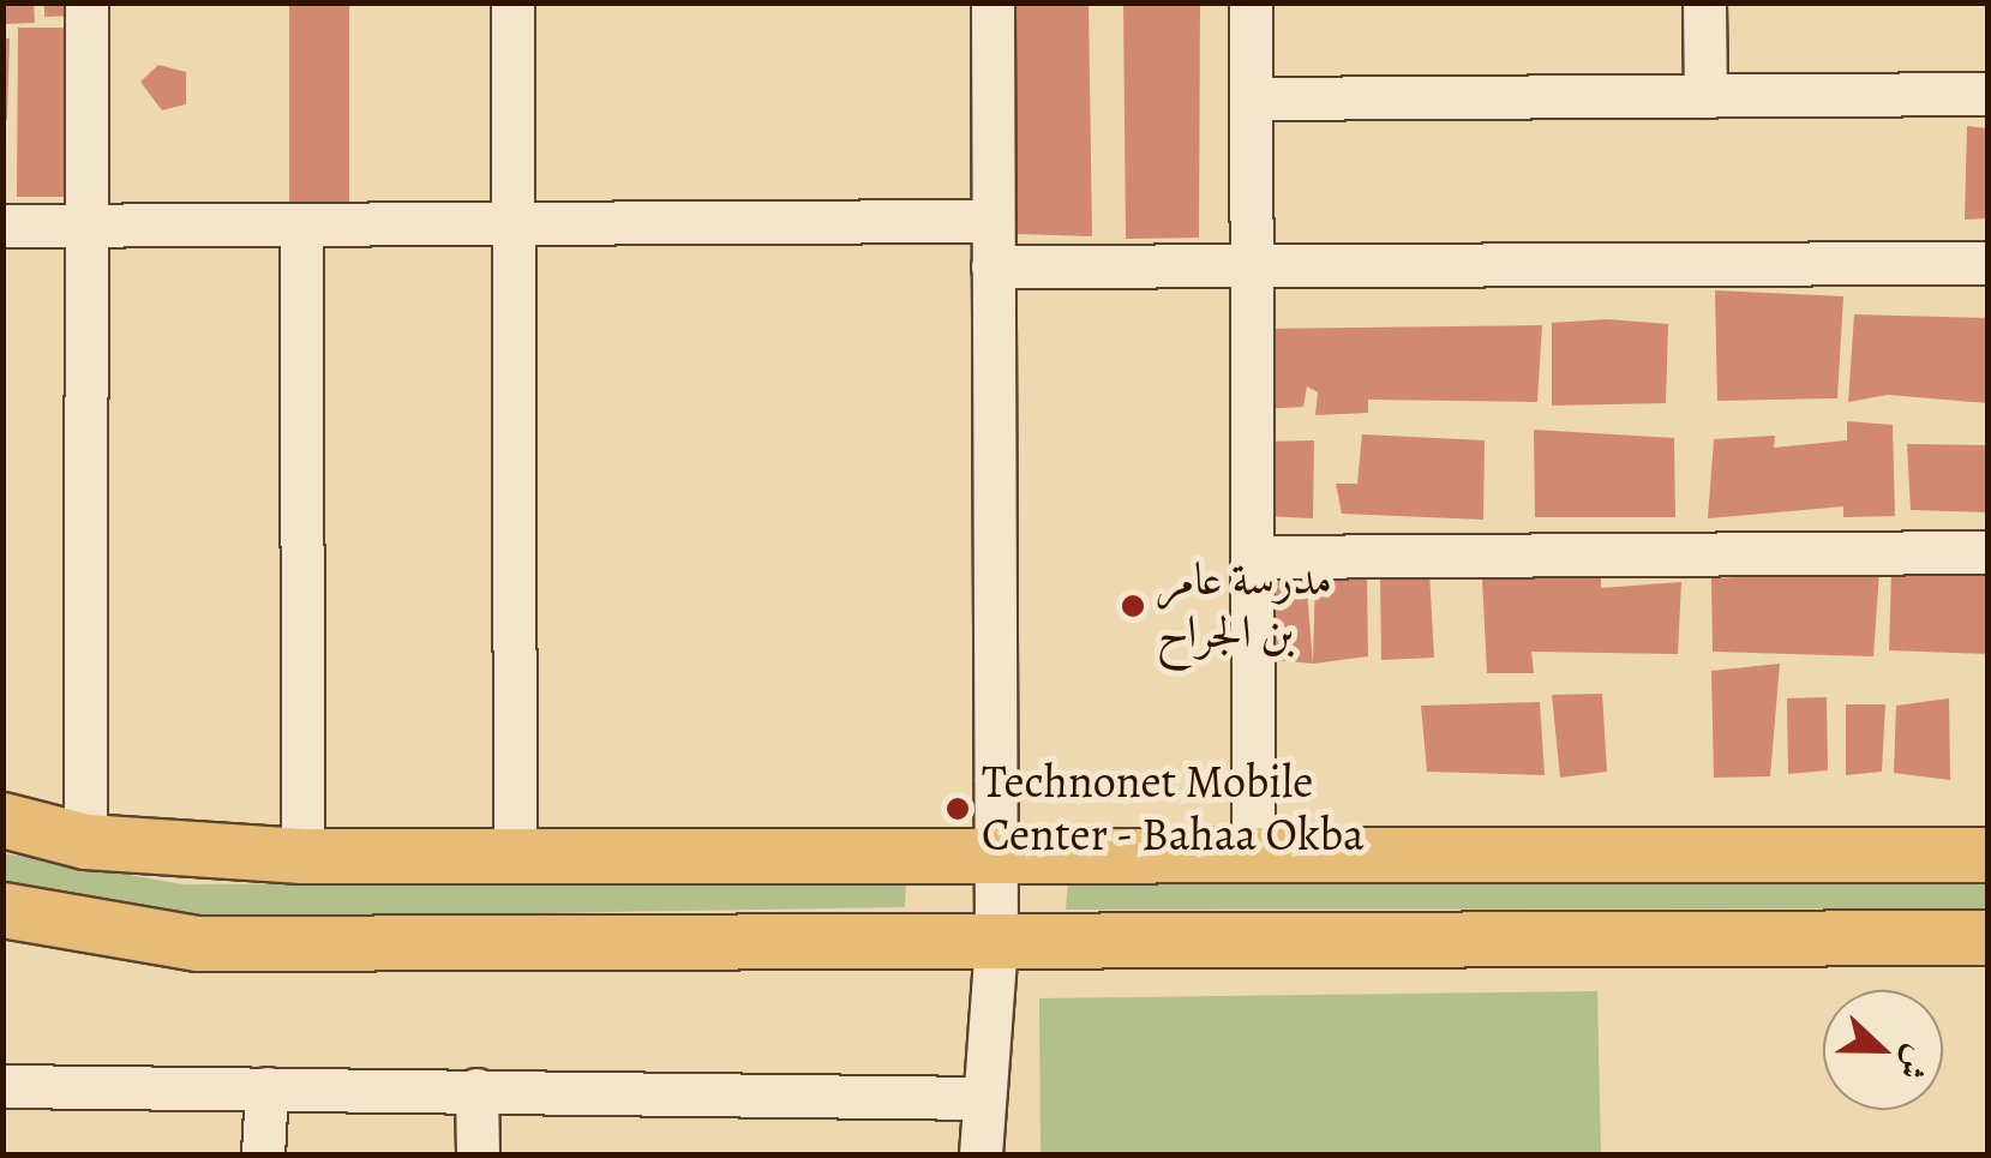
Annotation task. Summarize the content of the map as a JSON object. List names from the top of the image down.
{
  "places": ["مدرسة عامر بن الجراح", "Technonet Mobile Center - Bahaa Okba"],
  "north": "right"
}
